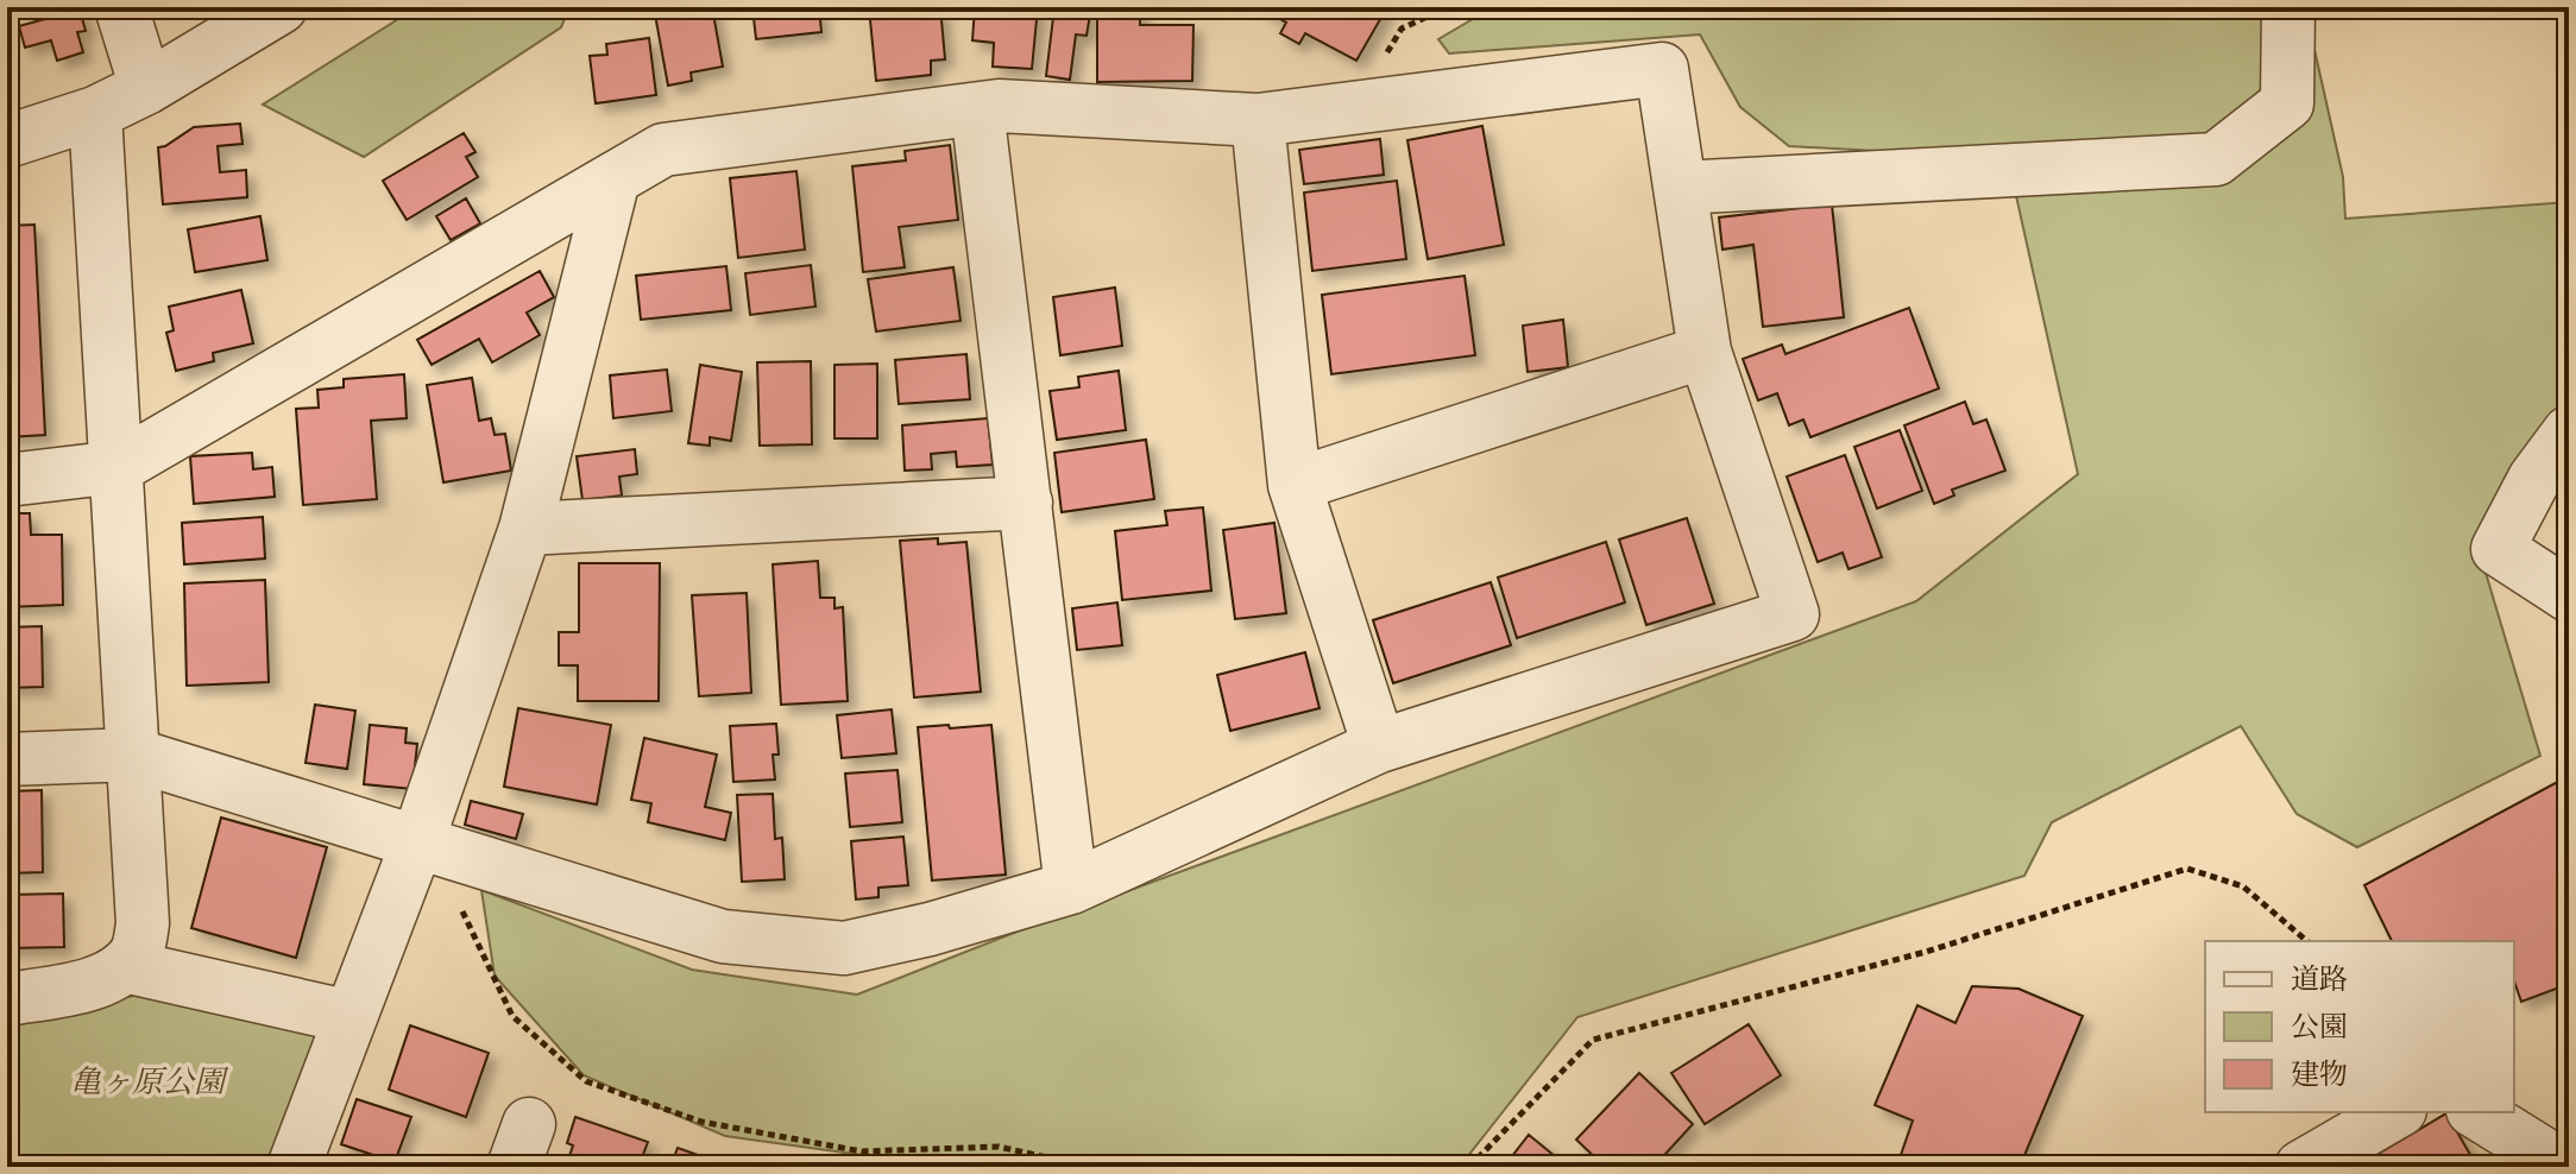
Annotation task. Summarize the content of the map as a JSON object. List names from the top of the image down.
{
  "parks": ["亀ヶ原公園"],
  "legend": ["道路", "公園", "建物"]
}
